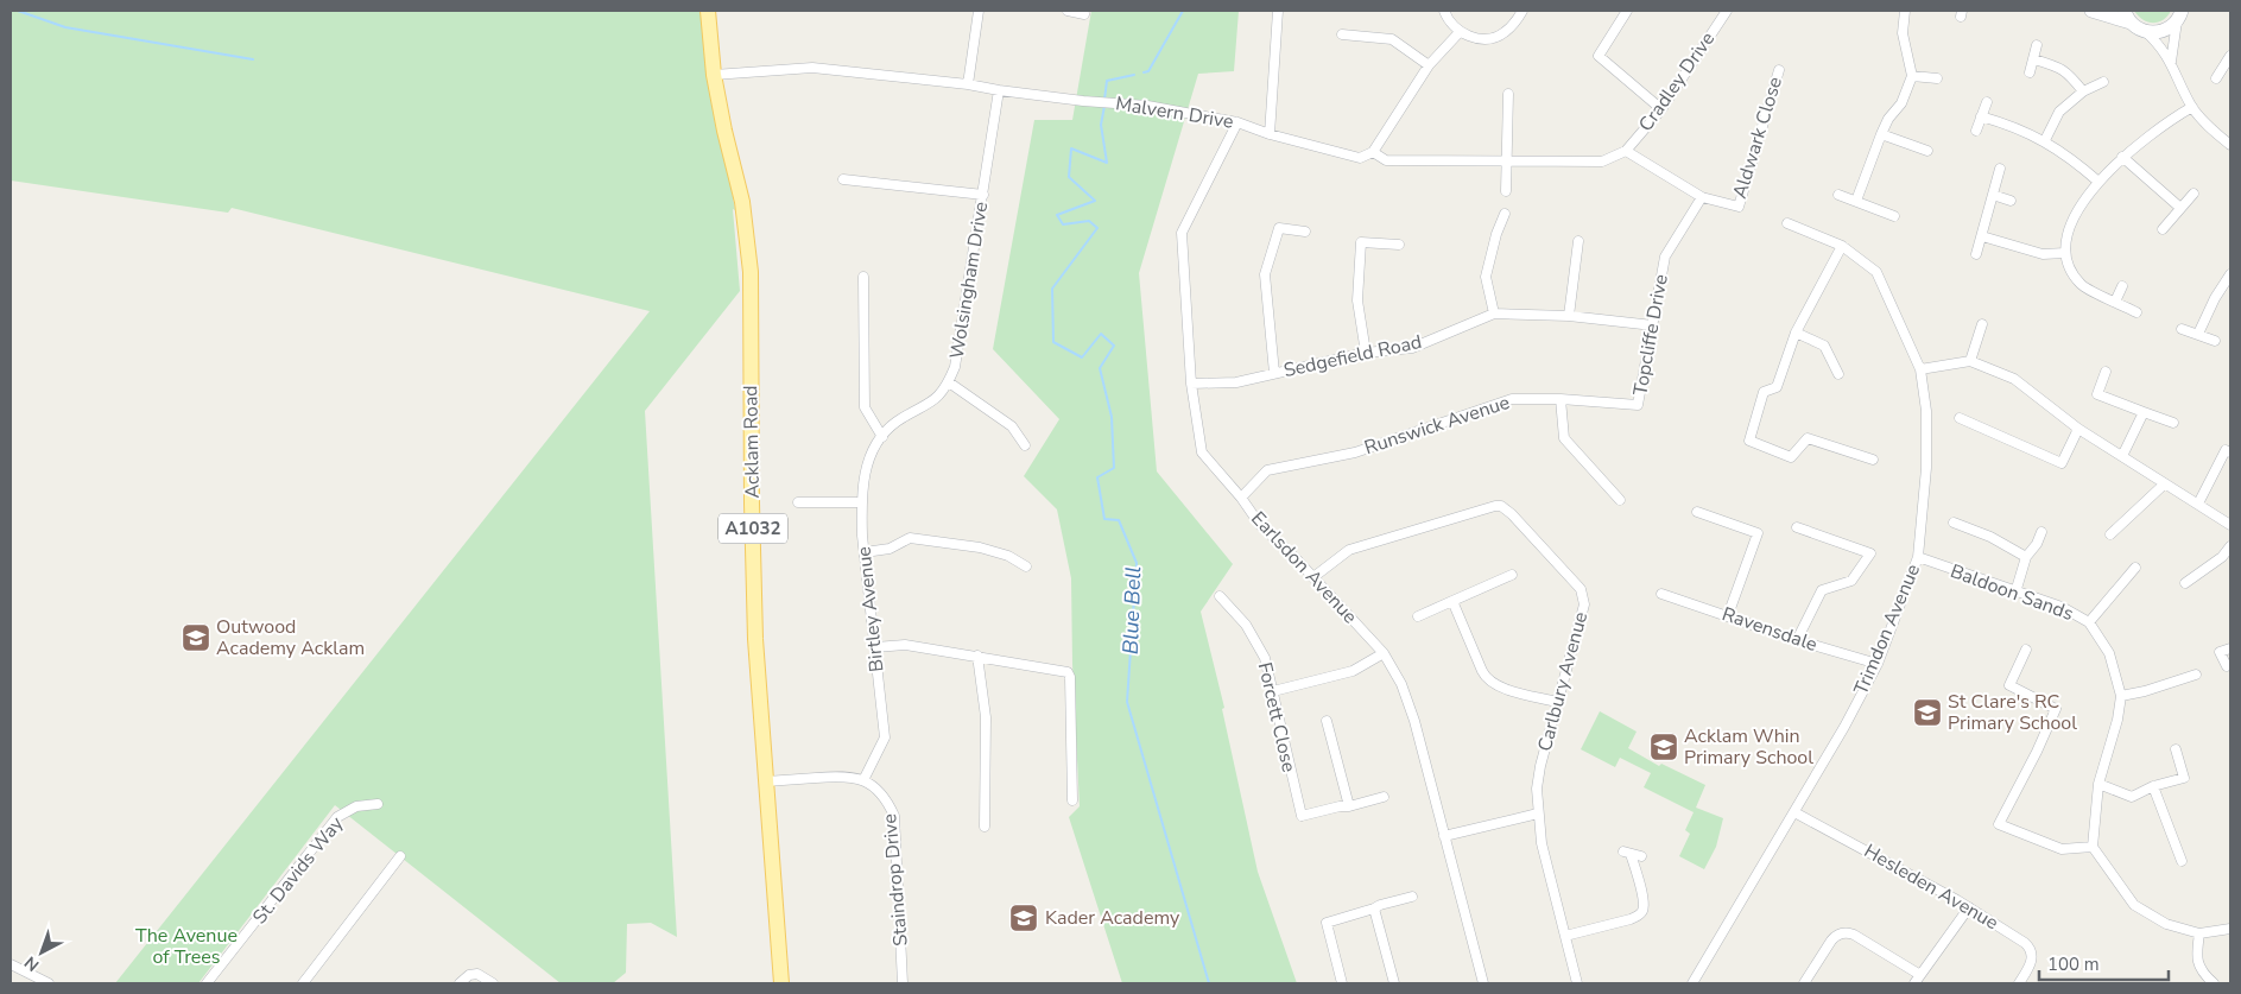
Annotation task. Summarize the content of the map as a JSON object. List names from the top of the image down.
{
  "streets": {
    "main road": ["Acklam Road", "A1032"],
    "street": [
      "Cradley Drive",
      "Malvern Drive",
      "Aldwark Close",
      "Wolsingham Drive",
      "Topcliffe Drive",
      "Sedgefield Road",
      "Runswick Avenue",
      "Earlsdon Avenue",
      "Baldoon Sands",
      "Birtley Avenue",
      "Ravensdale",
      "Trimdon Avenue",
      "Carlbury Avenue",
      "Forcett Close",
      "St. Davids Way",
      "Staindrop Drive",
      "Hesleden Avenue"
    ]
  },
  "crossings": [
    ["Cradley Drive", "Malvern Drive"],
    ["Malvern Drive", "Wolsingham Drive"],
    ["Malvern Drive", "Acklam Road"],
    ["Malvern Drive", "Earlsdon Avenue"],
    ["Aldwark Close", "Topcliffe Drive"],
    ["Wolsingham Drive", "Birtley Avenue"],
    ["Topcliffe Drive", "Sedgefield Road"],
    ["Topcliffe Drive", "Runswick Avenue"],
    ["Sedgefield Road", "Earlsdon Avenue"],
    ["Runswick Avenue", "Earlsdon Avenue"],
    ["Earlsdon Avenue", "Carlbury Avenue"],
    ["Baldoon Sands", "Trimdon Avenue"],
    ["Birtley Avenue", "Staindrop Drive"],
    ["Ravensdale", "Trimdon Avenue"],
    ["Trimdon Avenue", "Hesleden Avenue"]
  ],
  "water": ["Blue Bell"],
  "parks": ["The Avenue of Trees"],
  "places": {
    "school or university": [
      "Outwood Academy Acklam",
      "St Clare's RC Primary School",
      "Acklam Whin Primary School",
      "Kader Academy"
    ]
  },
  "scale_bar": "100 m",
  "north": "bottom left"
}
